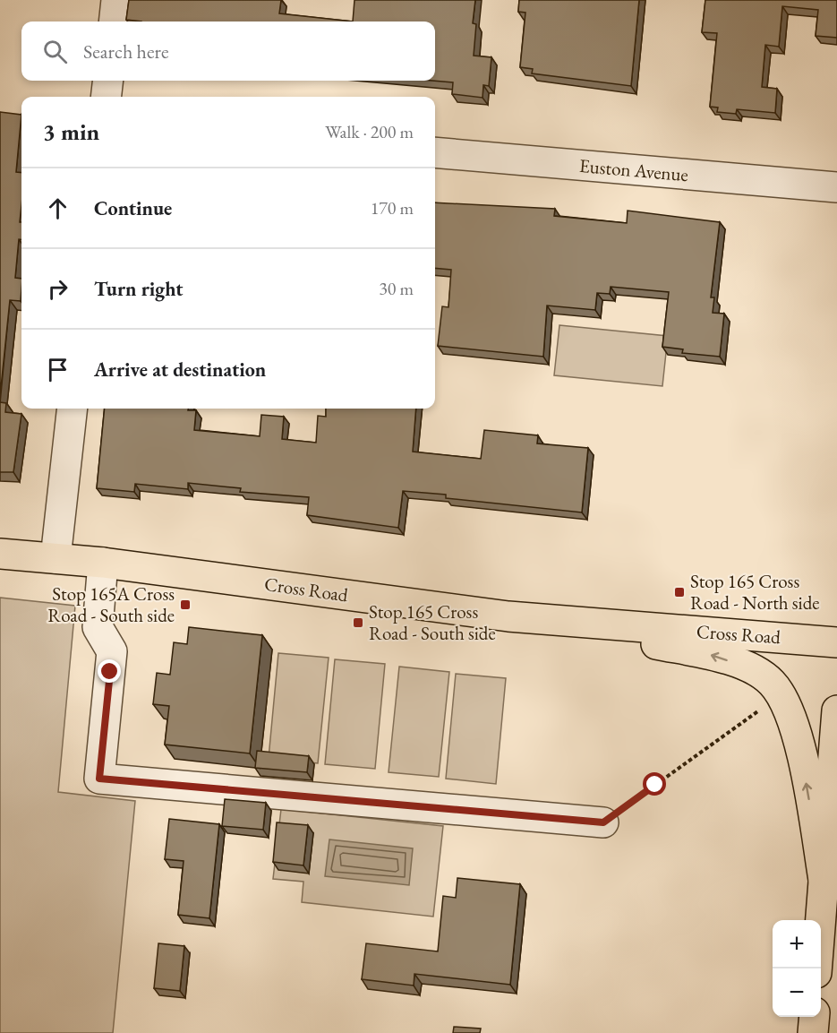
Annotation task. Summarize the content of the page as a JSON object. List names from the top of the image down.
{
  "streets": {
    "main road": ["Cross Road"],
    "street": ["Euston Avenue"]
  },
  "places": {
    "transit": ["Stop 165 Cross Road - North side", "Stop 165A Cross Road - South side", "Stop 165 Cross Road - South side"]
  },
  "page": {
    "search": "Search here",
    "heading": ["3 min", "Walk · 200 m"],
    "list": [
      ["Continue", "170 m"],
      ["Turn right", "30 m"],
      "Arrive at destination"
    ],
    "map_buttons": ["+", "−"]
  }
}
